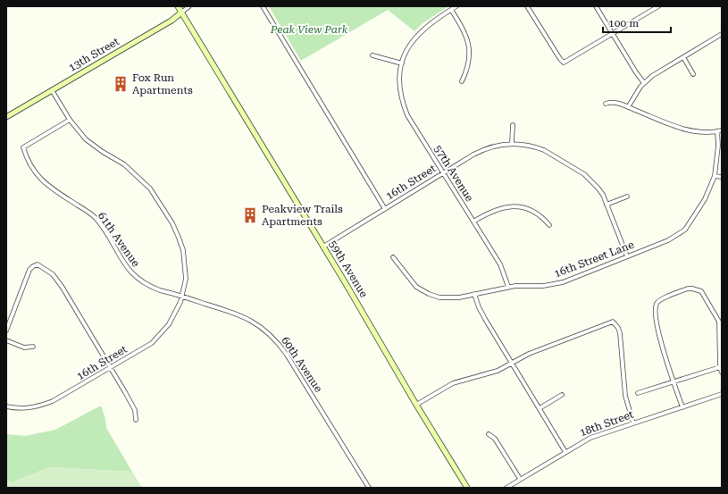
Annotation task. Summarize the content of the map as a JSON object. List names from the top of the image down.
{
  "streets": {
    "main road": ["13th Street", "59th Avenue"],
    "street": [
      "57th Avenue",
      "16th Street",
      "61th Avenue",
      "16th Street Lane",
      "60th Avenue",
      "18th Street"
    ]
  },
  "crossings": [
    ["13th Street", "59th Avenue"],
    ["57th Avenue", "16th Street"],
    ["57th Avenue", "16th Street Lane"],
    ["16th Street", "61th Avenue"],
    ["16th Street", "16th Street Lane"],
    ["16th Street", "59th Avenue"],
    ["16th Street", "60th Avenue"],
    ["61th Avenue", "60th Avenue"]
  ],
  "parks": ["Peak View Park"],
  "places": {
    "building": ["Fox Run Apartments", "Peakview Trails Apartments"]
  },
  "scale_bar": "100 m"
}
